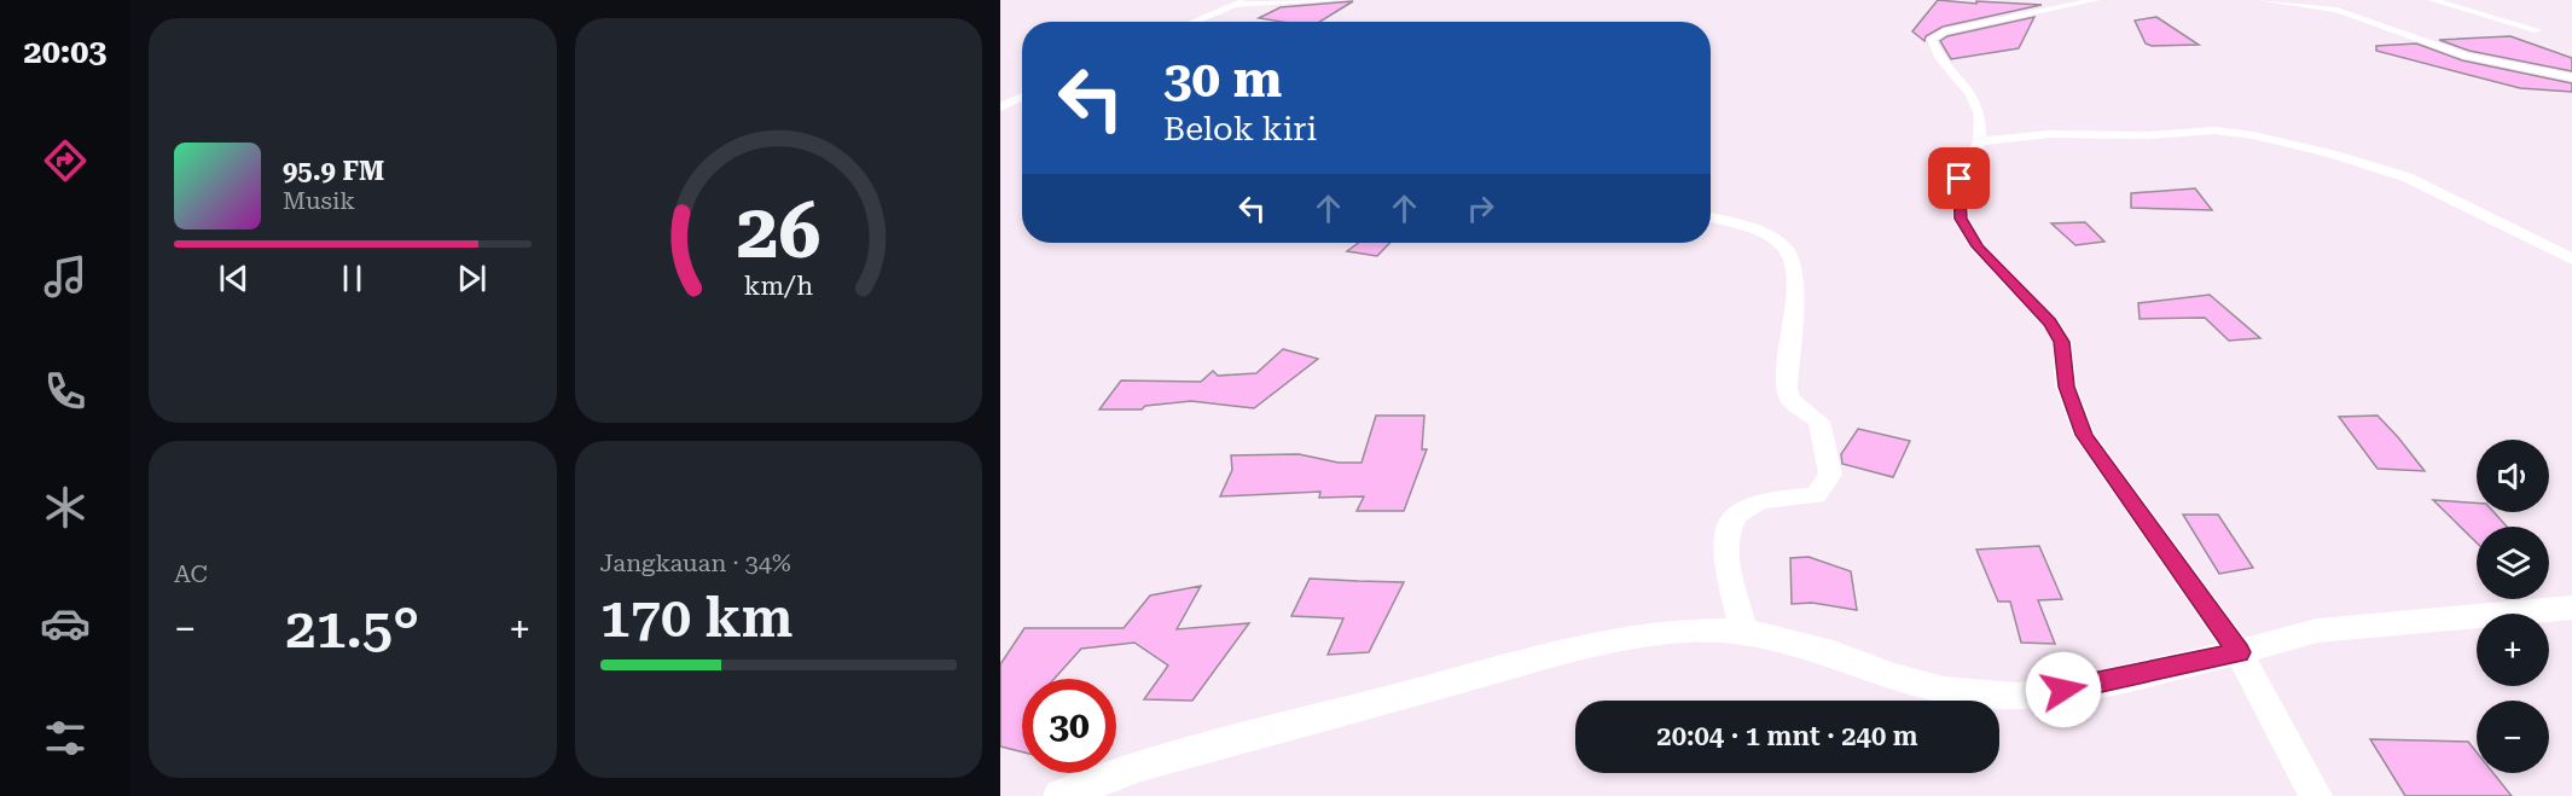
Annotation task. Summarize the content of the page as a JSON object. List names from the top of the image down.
{
  "page": {
    "tabs": "20:03",
    "turn": ["30 m", "Belok kiri"],
    "song": ["95.9 FM", "Musik"],
    "map_buttons": ["+", "−"],
    "tile": [
      "AC",
      ["Jangkauan · 34%", "170 km"]
    ],
    "heat": ["−", "21.5°", "+"],
    "limit": "30",
    "trip": "20:04 · 1 mnt · 240 m",
    "gauge": ["26", "km/h"]
  }
}
